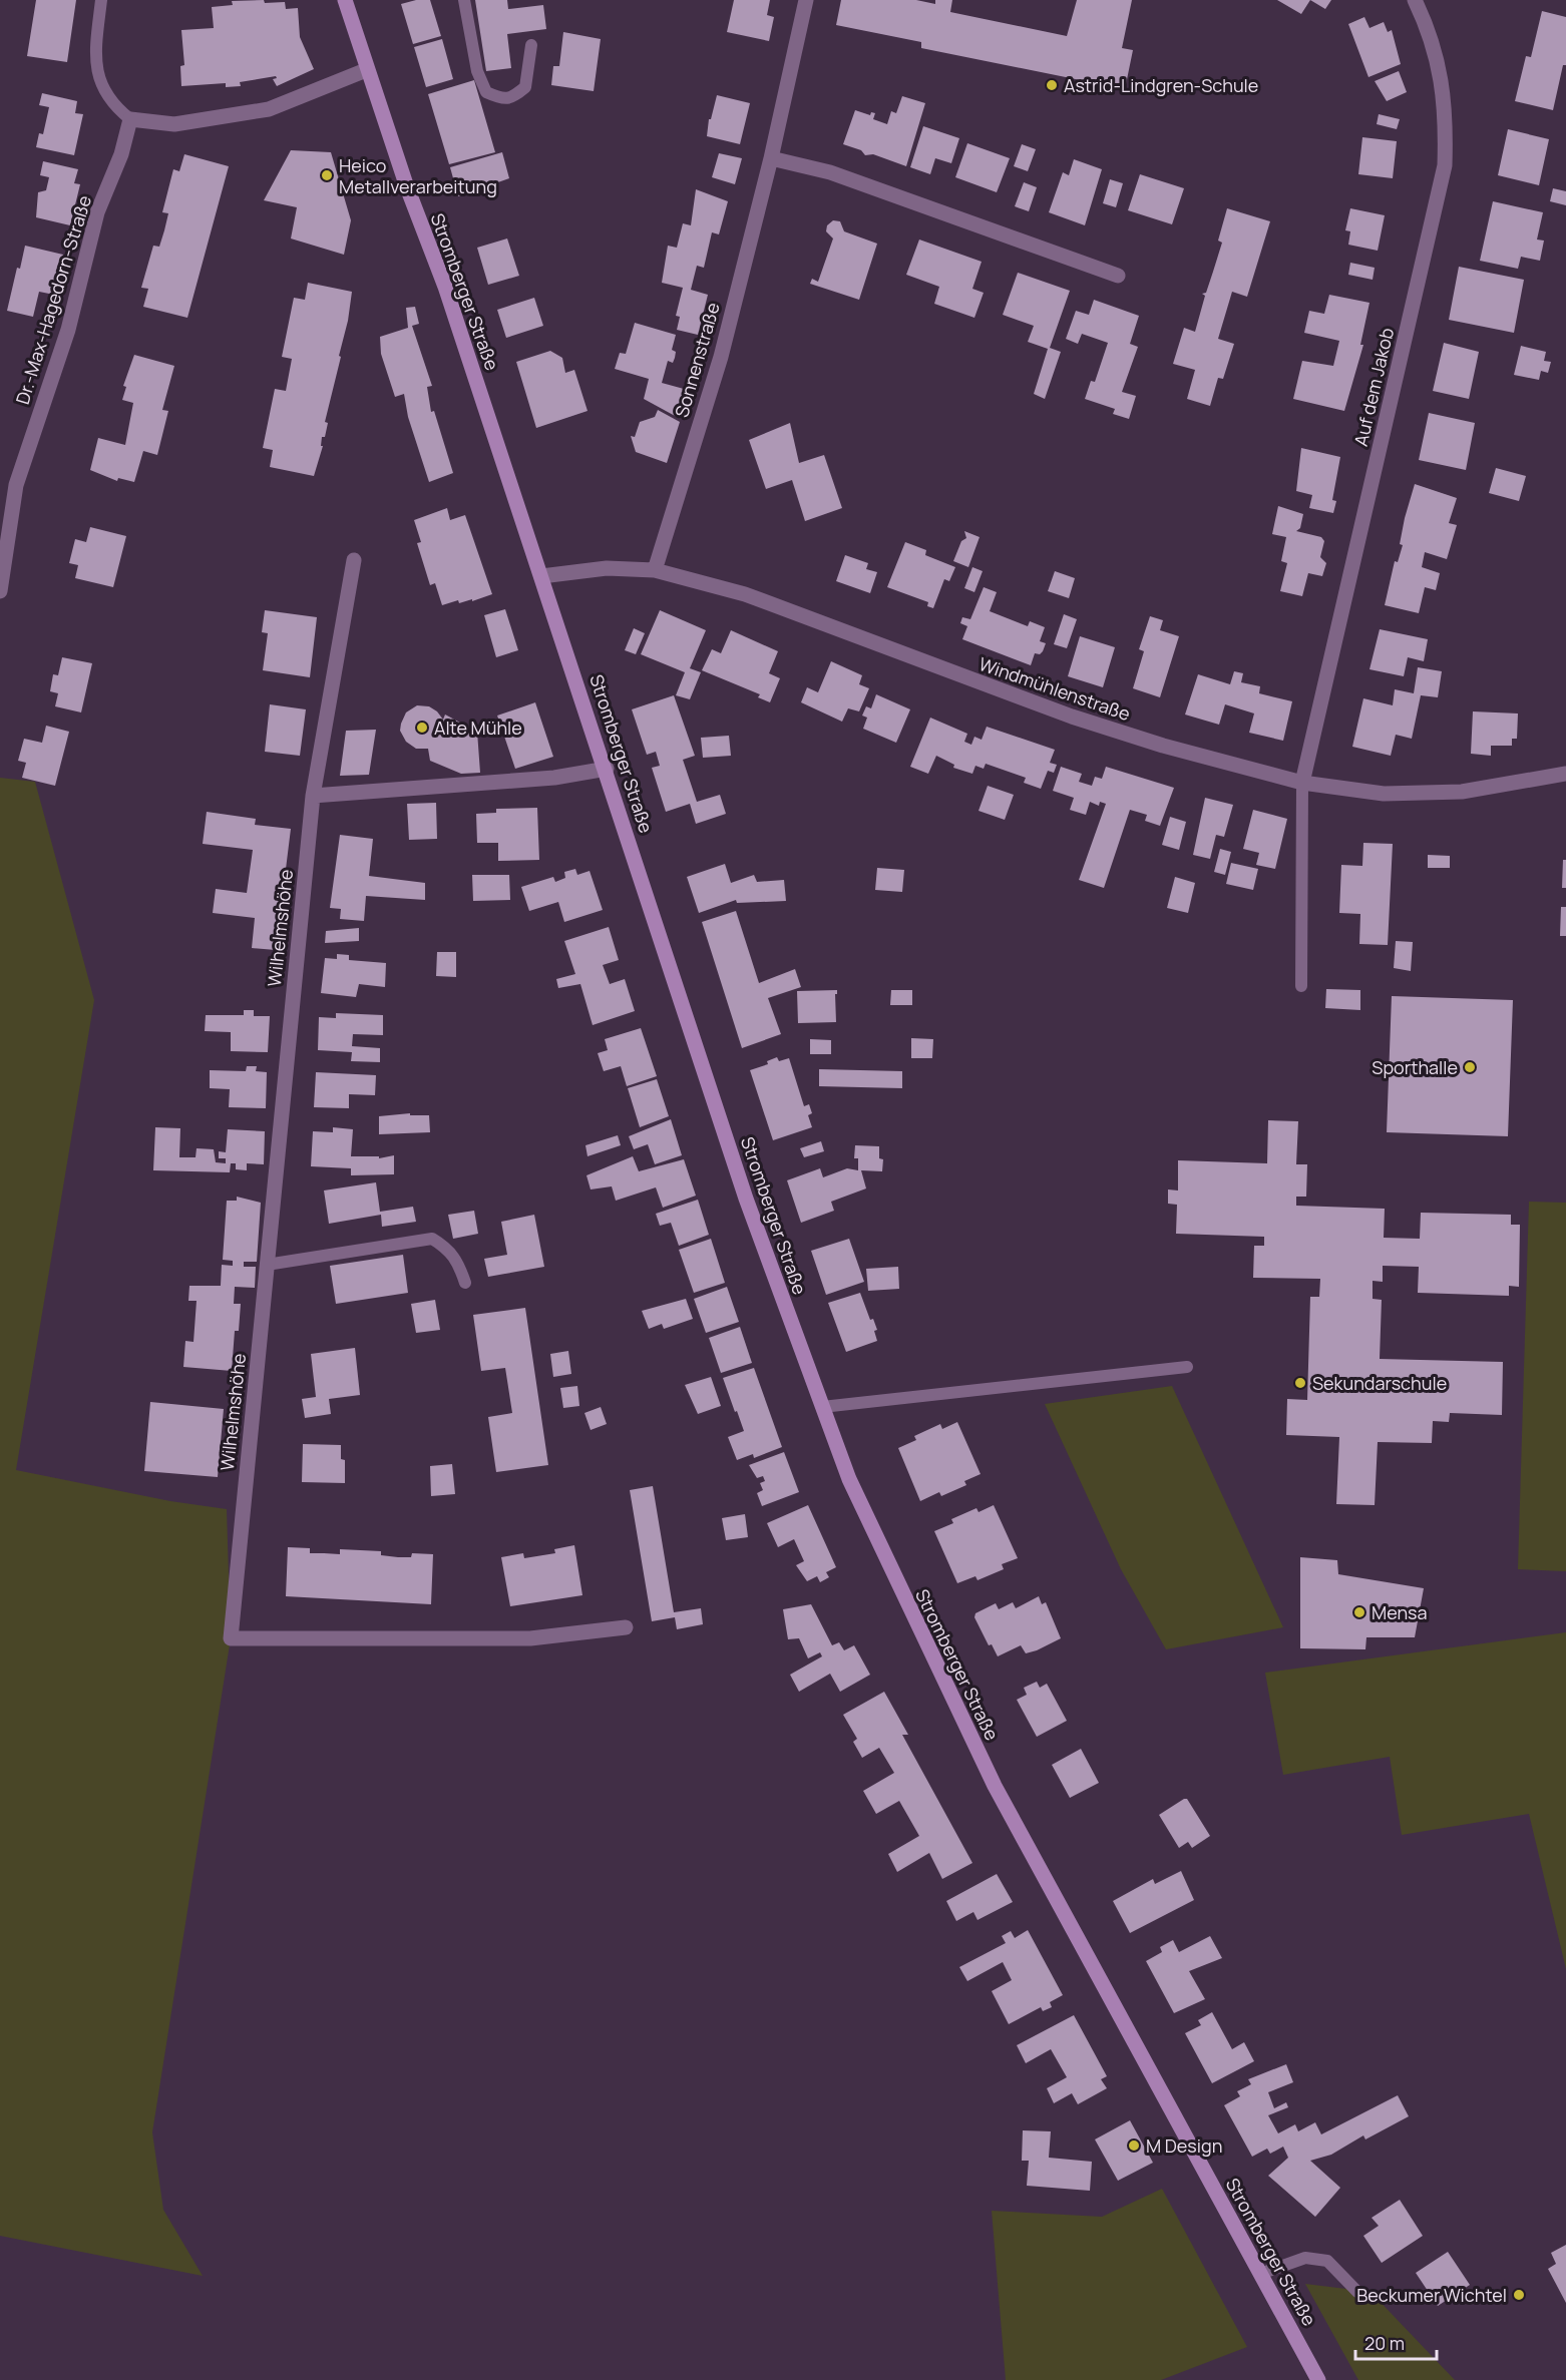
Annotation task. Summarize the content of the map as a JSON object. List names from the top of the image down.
{
  "streets": {
    "main road": ["Stromberger Straße"],
    "street": [
      "Dr.-Max-Hagedorn-Straße",
      "Sonnenstraße",
      "Auf dem Jakob",
      "Windmühlenstraße",
      "Wilhelmshöhe"
    ]
  },
  "crossings": [
    ["Stromberger Straße", "Windmühlenstraße"],
    ["Sonnenstraße", "Windmühlenstraße"],
    ["Auf dem Jakob", "Windmühlenstraße"]
  ],
  "places": [
    "Astrid-Lindgren-Schule",
    "Heico Metallverarbeitung",
    "Alte Mühle",
    "Sporthalle",
    "Sekundarschule",
    "Mensa",
    "M Design",
    "Beckumer Wichtel"
  ],
  "scale_bar": "20 m"
}
